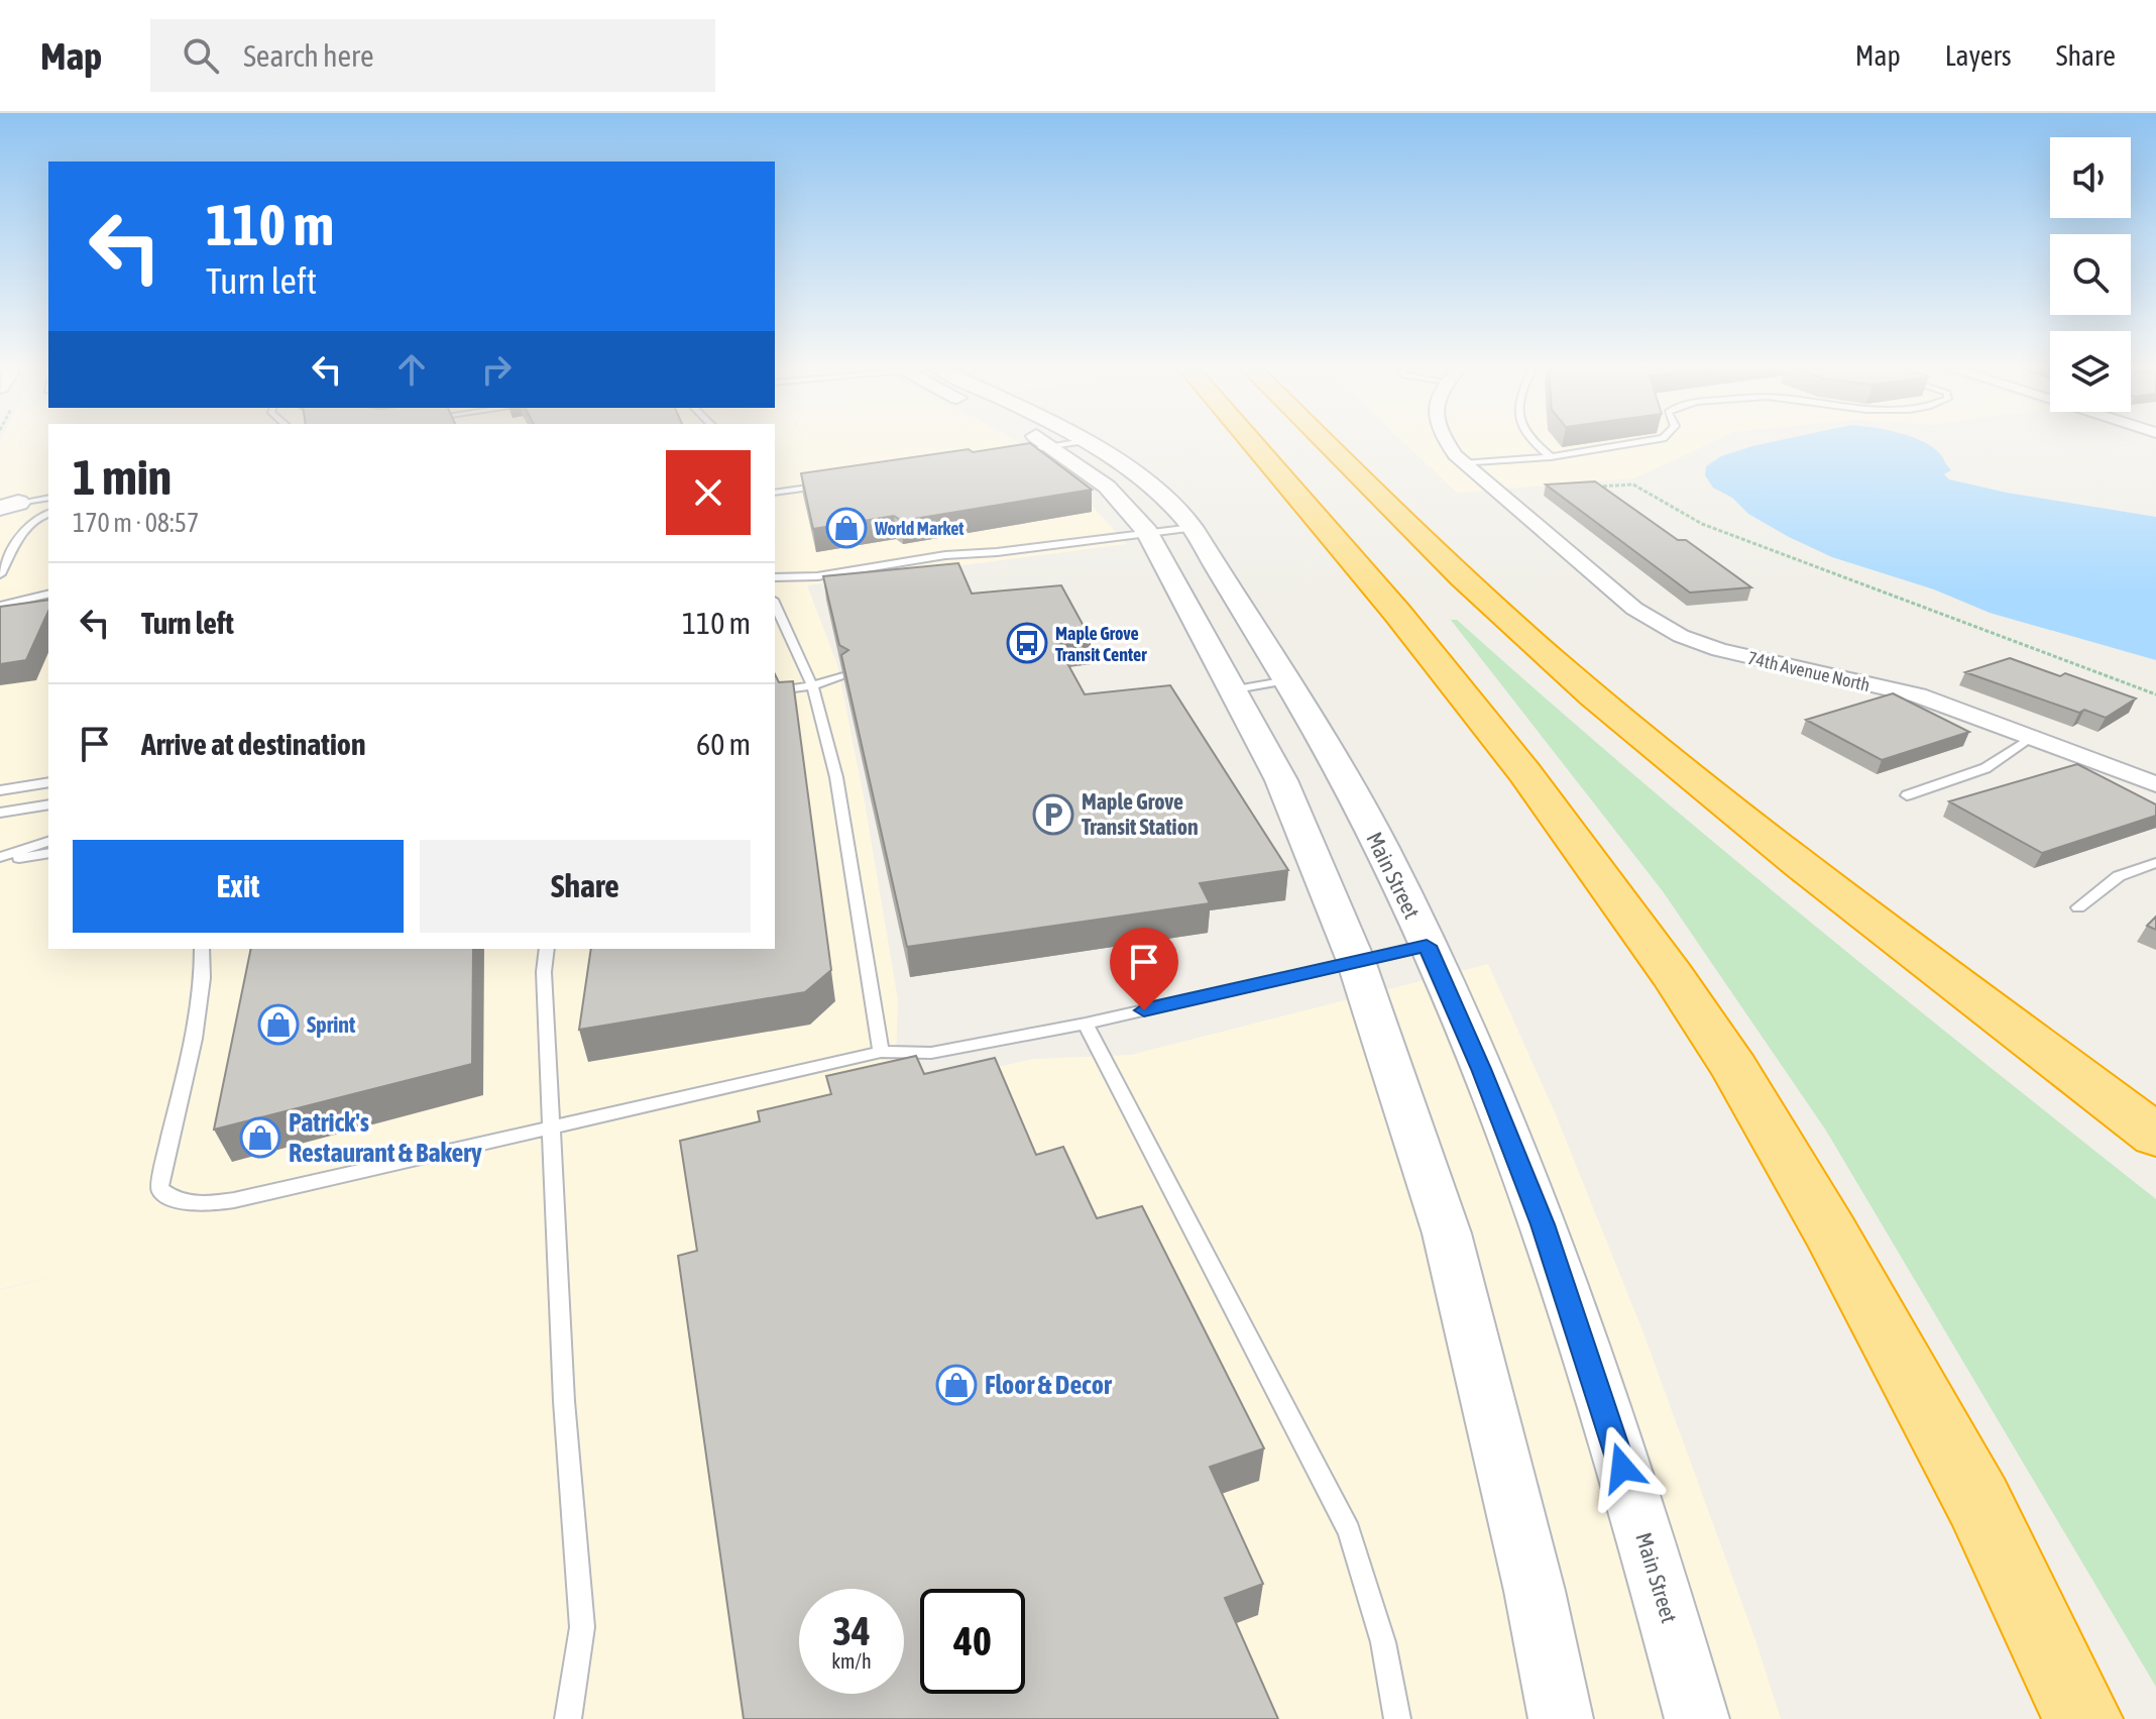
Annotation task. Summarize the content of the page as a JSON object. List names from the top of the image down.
{
  "streets": {
    "street": ["74th Avenue North", "Main Street"]
  },
  "places": {
    "shop": [
      "World Market",
      "Sprint",
      "Patrick's Restaurant & Bakery",
      "Floor & Decor"
    ],
    "bus stop": ["Maple Grove Transit Center"],
    "parking": ["Maple Grove Transit Station"]
  },
  "page": {
    "header": "Map",
    "search": "Search here",
    "nav": ["Map", "Layers", "Share"],
    "turn": ["110 m", "Turn left"],
    "heading": ["1 min", "170 m · 08:57"],
    "list": [
      {
        "name": "Turn left",
        "value": "110 m"
      },
      {
        "name": "Arrive at destination",
        "value": "60 m"
      }
    ],
    "buttons": ["Exit", "Share"],
    "speed": "34 km/h",
    "limit": "40"
  }
}
